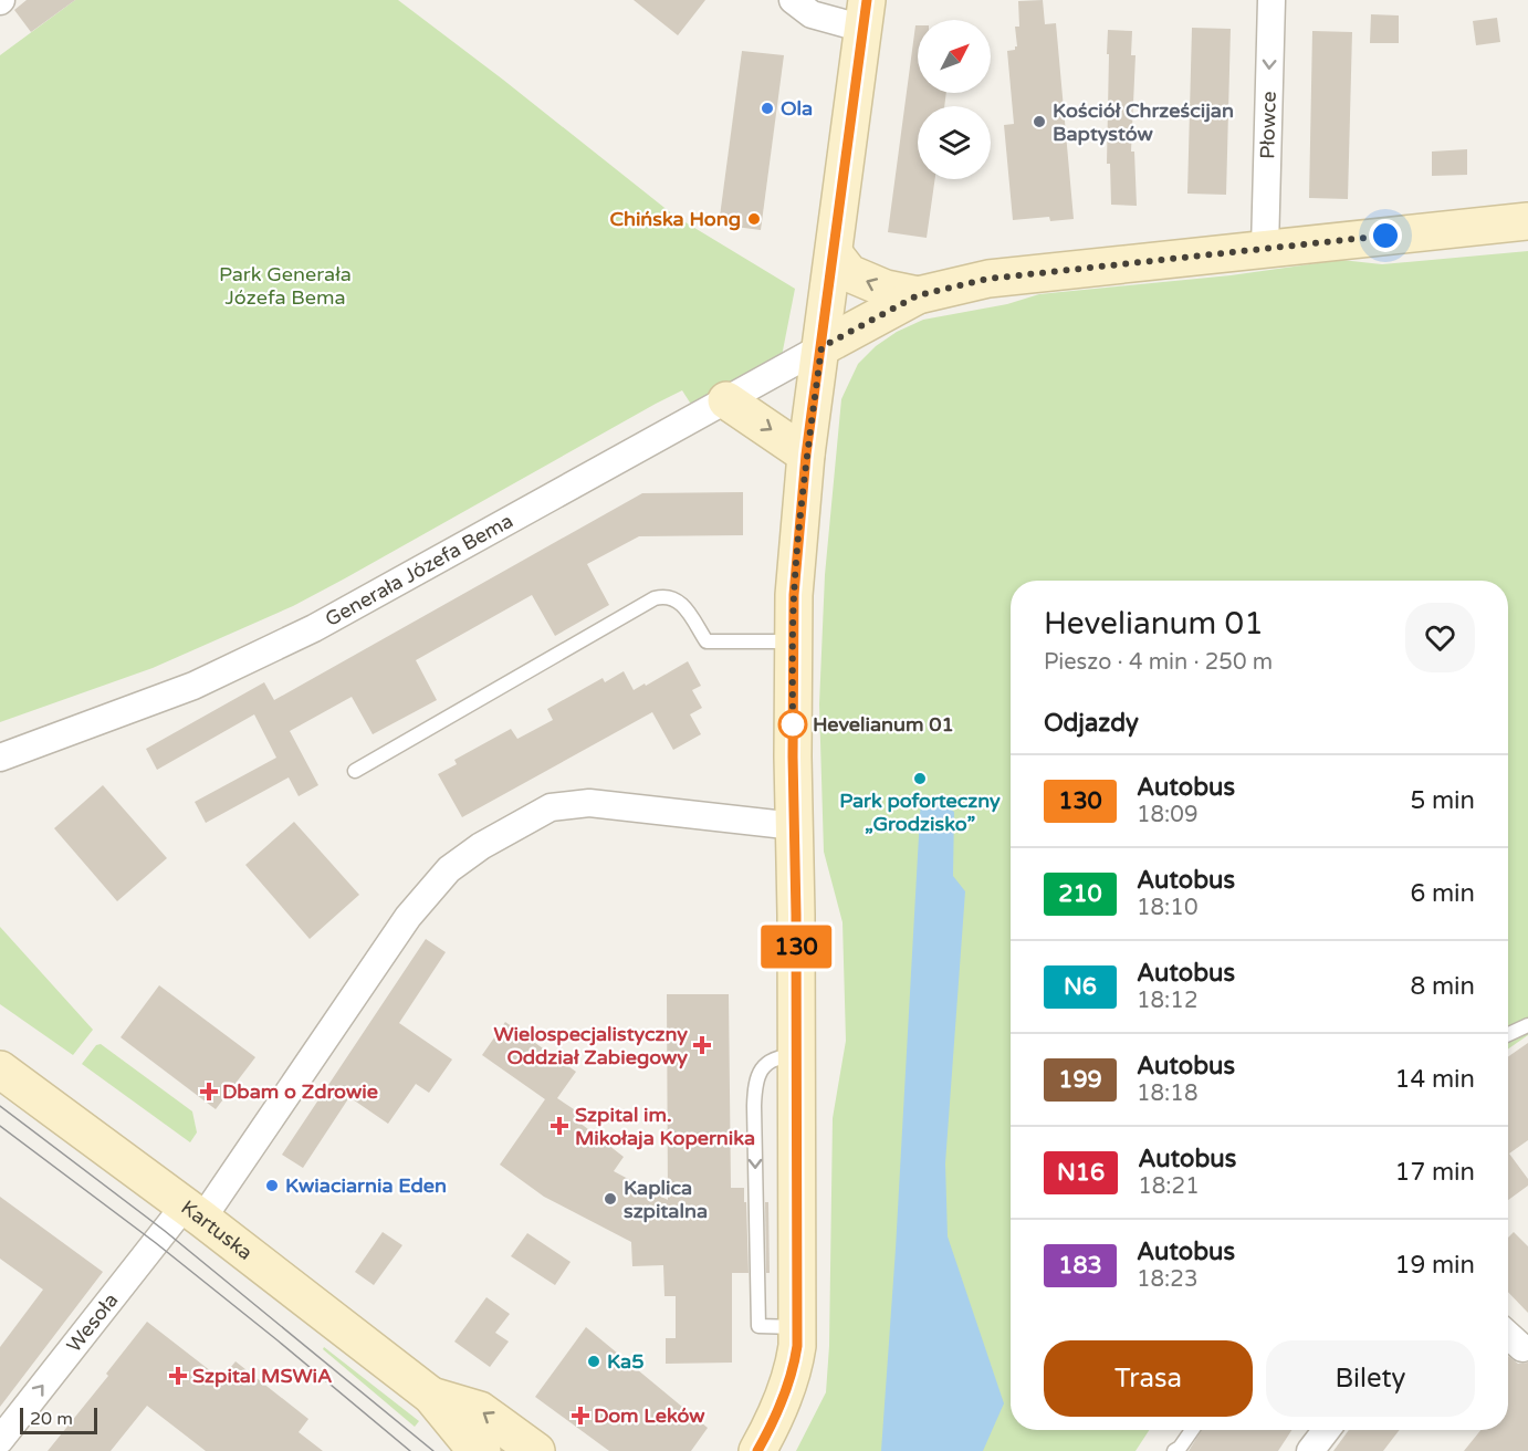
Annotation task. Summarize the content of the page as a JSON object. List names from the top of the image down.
{
  "streets": {
    "street": [
      "Płowce",
      "Generała Józefa Bema",
      "Kartuska",
      "Wesoła"
    ]
  },
  "crossings": [
    ["Kartuska", "Wesoła"]
  ],
  "one_way": ["Płowce"],
  "parks": ["Park Generała Józefa Bema"],
  "places": {
    "other": [
      "Ola",
      "Kościół Chrześcijan Baptystów",
      "Chińska Hong",
      "Hevelianum 01",
      "Park poforteczny „Grodzisko”",
      "Kwiaciarnia Eden",
      "Kaplica szpitalna",
      "Ka5"
    ],
    "health": [
      "Wielospecjalistyczny Oddział Zabiegowy",
      "Dbam o Zdrowie",
      "Szpital im. Mikołaja Kopernika",
      "Szpital MSWiA",
      "Dom Leków"
    ]
  },
  "lines": ["bus line 130"],
  "scale_bar": "20 m",
  "north": "top right",
  "page": {
    "on_map": "130",
    "heading": [
      ["Hevelianum 01", "Pieszo · 4 min · 250 m"],
      "Odjazdy"
    ],
    "list": [
      {
        "mark": "130",
        "name": "Autobus",
        "note": "18:09",
        "value": "5 min"
      },
      {
        "mark": "210",
        "name": "Autobus",
        "note": "18:10",
        "value": "6 min"
      },
      {
        "mark": "N6",
        "name": "Autobus",
        "note": "18:12",
        "value": "8 min"
      },
      {
        "mark": "199",
        "name": "Autobus",
        "note": "18:18",
        "value": "14 min"
      },
      {
        "mark": "N16",
        "name": "Autobus",
        "note": "18:21",
        "value": "17 min"
      },
      {
        "mark": "183",
        "name": "Autobus",
        "note": "18:23",
        "value": "19 min"
      }
    ],
    "buttons": ["Trasa", "Bilety"],
    "scale": "20 m"
  }
}
